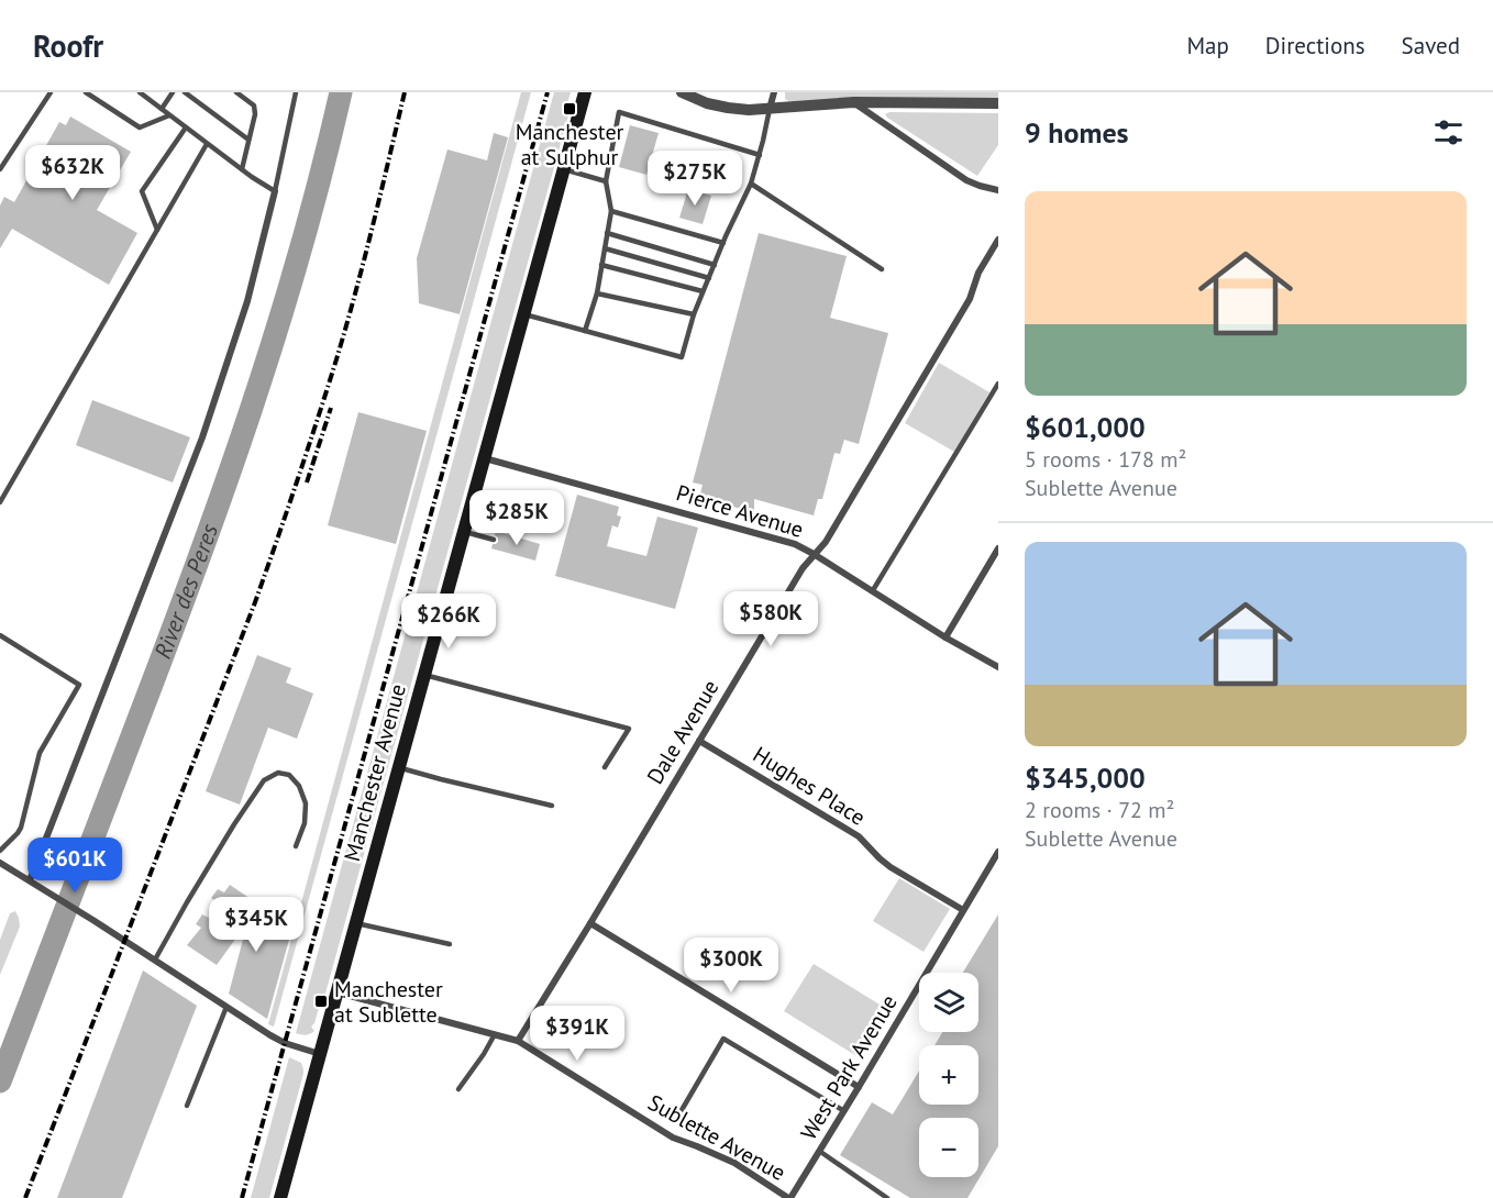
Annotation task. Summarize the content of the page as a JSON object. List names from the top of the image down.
{
  "streets": {
    "main road": ["Manchester Avenue"],
    "street": [
      "Pierce Avenue",
      "Dale Avenue",
      "Hughes Place",
      "West Park Avenue",
      "Sublette Avenue"
    ]
  },
  "crossings": [
    ["Pierce Avenue", "Dale Avenue"],
    ["Pierce Avenue", "Manchester Avenue"],
    ["Dale Avenue", "Hughes Place"],
    ["Dale Avenue", "Sublette Avenue"],
    ["Manchester Avenue", "Sublette Avenue"],
    ["Hughes Place", "West Park Avenue"],
    ["West Park Avenue", "Sublette Avenue"]
  ],
  "water": ["River des Peres"],
  "places": {
    "transit": ["Manchester at Sulphur", "Manchester at Sublette"]
  },
  "page": {
    "header": "Roofr",
    "nav": ["Map", "Directions", "Saved"],
    "heading": "9 homes",
    "price": [
      "$632K",
      "$275K",
      "$285K",
      "$580K",
      "$266K",
      "$601K",
      "$345K",
      "$300K",
      "$391K"
    ],
    "list": [
      {
        "name": "$601,000",
        "note": "5 rooms · 178 m² · Sublette Avenue"
      },
      {
        "name": "$345,000",
        "note": "2 rooms · 72 m² · Sublette Avenue"
      }
    ],
    "map_buttons": ["+", "−"]
  }
}
